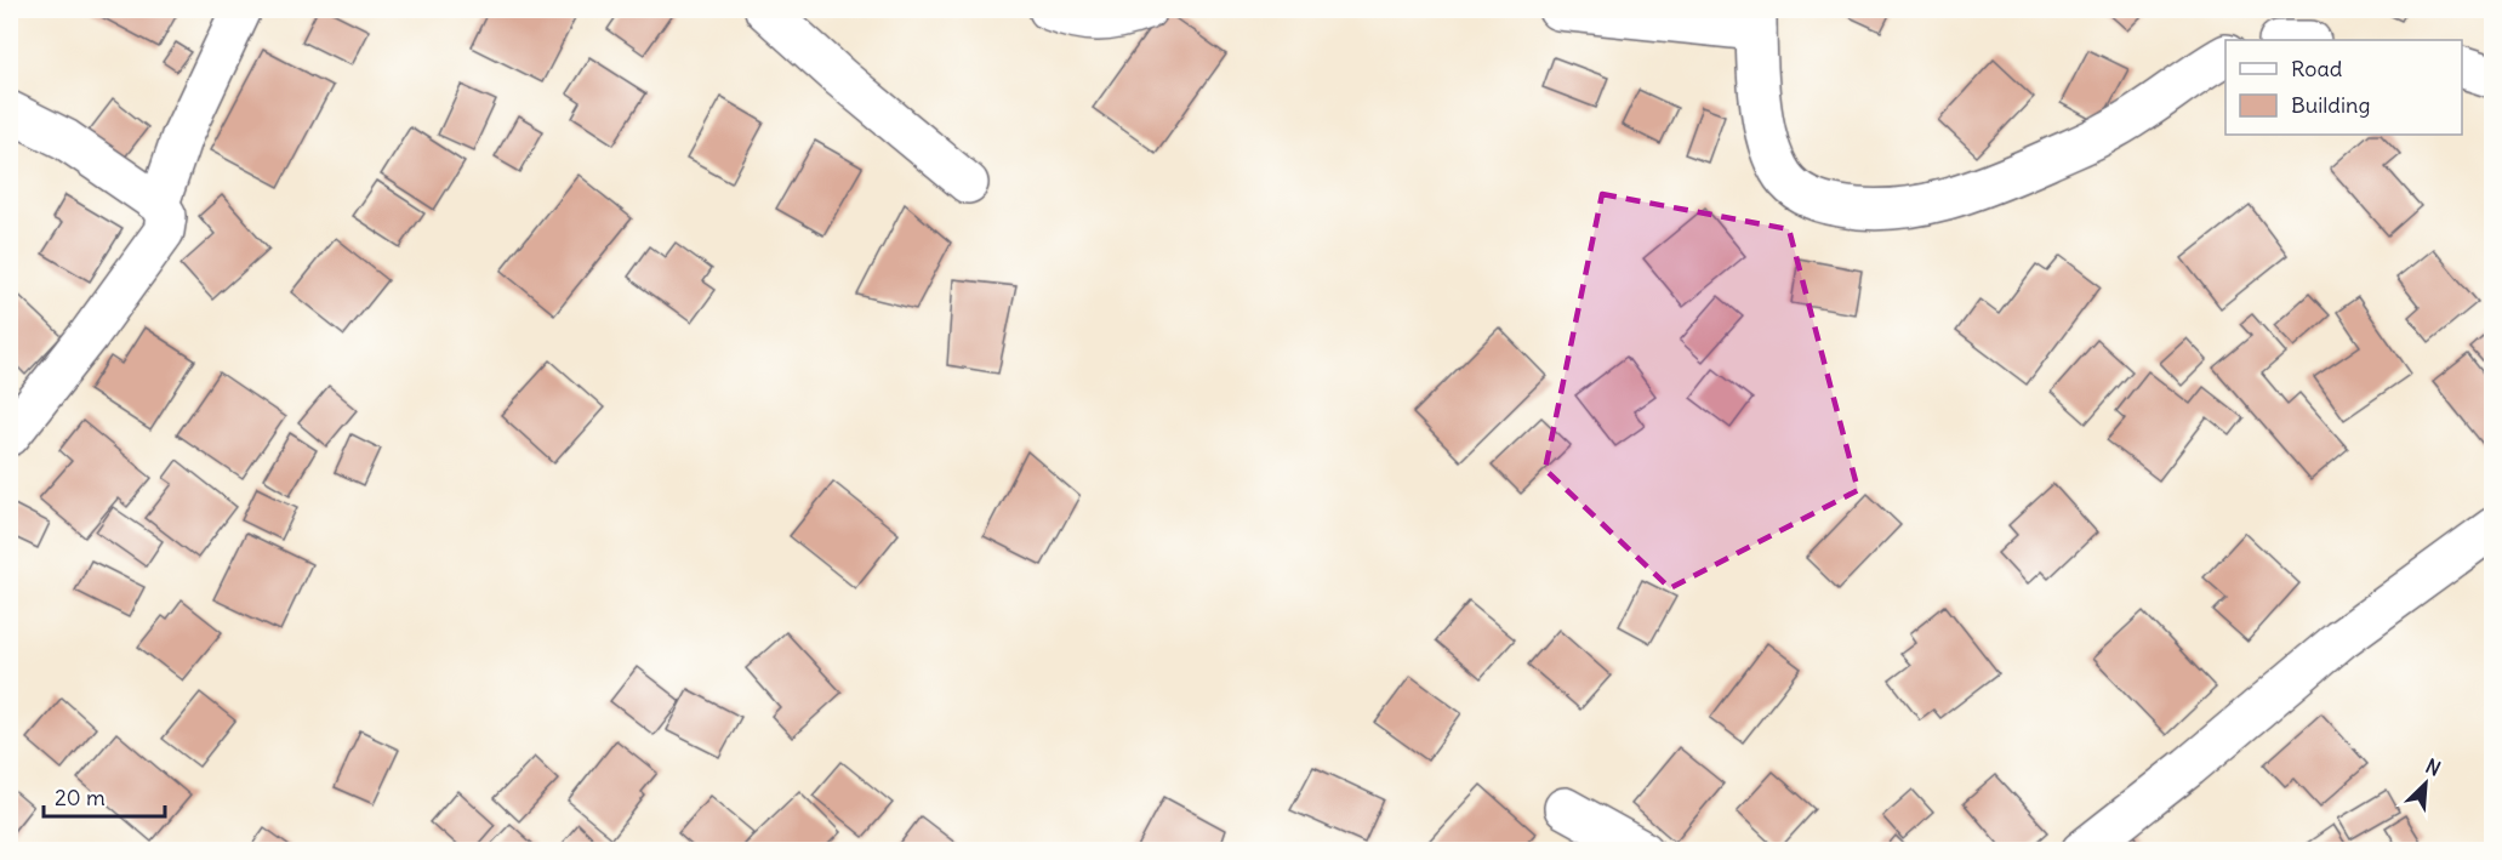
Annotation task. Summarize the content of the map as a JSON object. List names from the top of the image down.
{
  "legend": ["Road", "Building"],
  "scale_bar": "20 m",
  "north": "top right"
}
